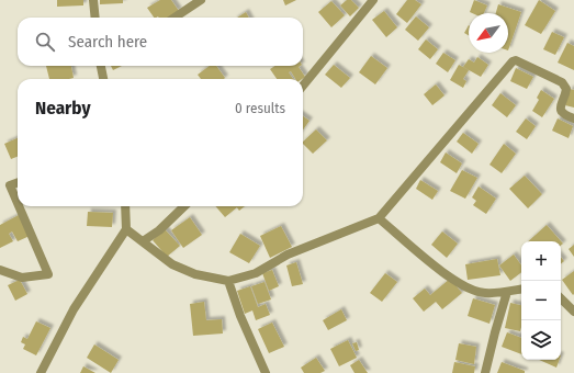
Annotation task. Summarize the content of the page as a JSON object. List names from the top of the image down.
{
  "north": "bottom left",
  "page": {
    "search": "Search here",
    "heading": ["Nearby", "0 results"],
    "map_buttons": ["+", "−"]
  }
}
